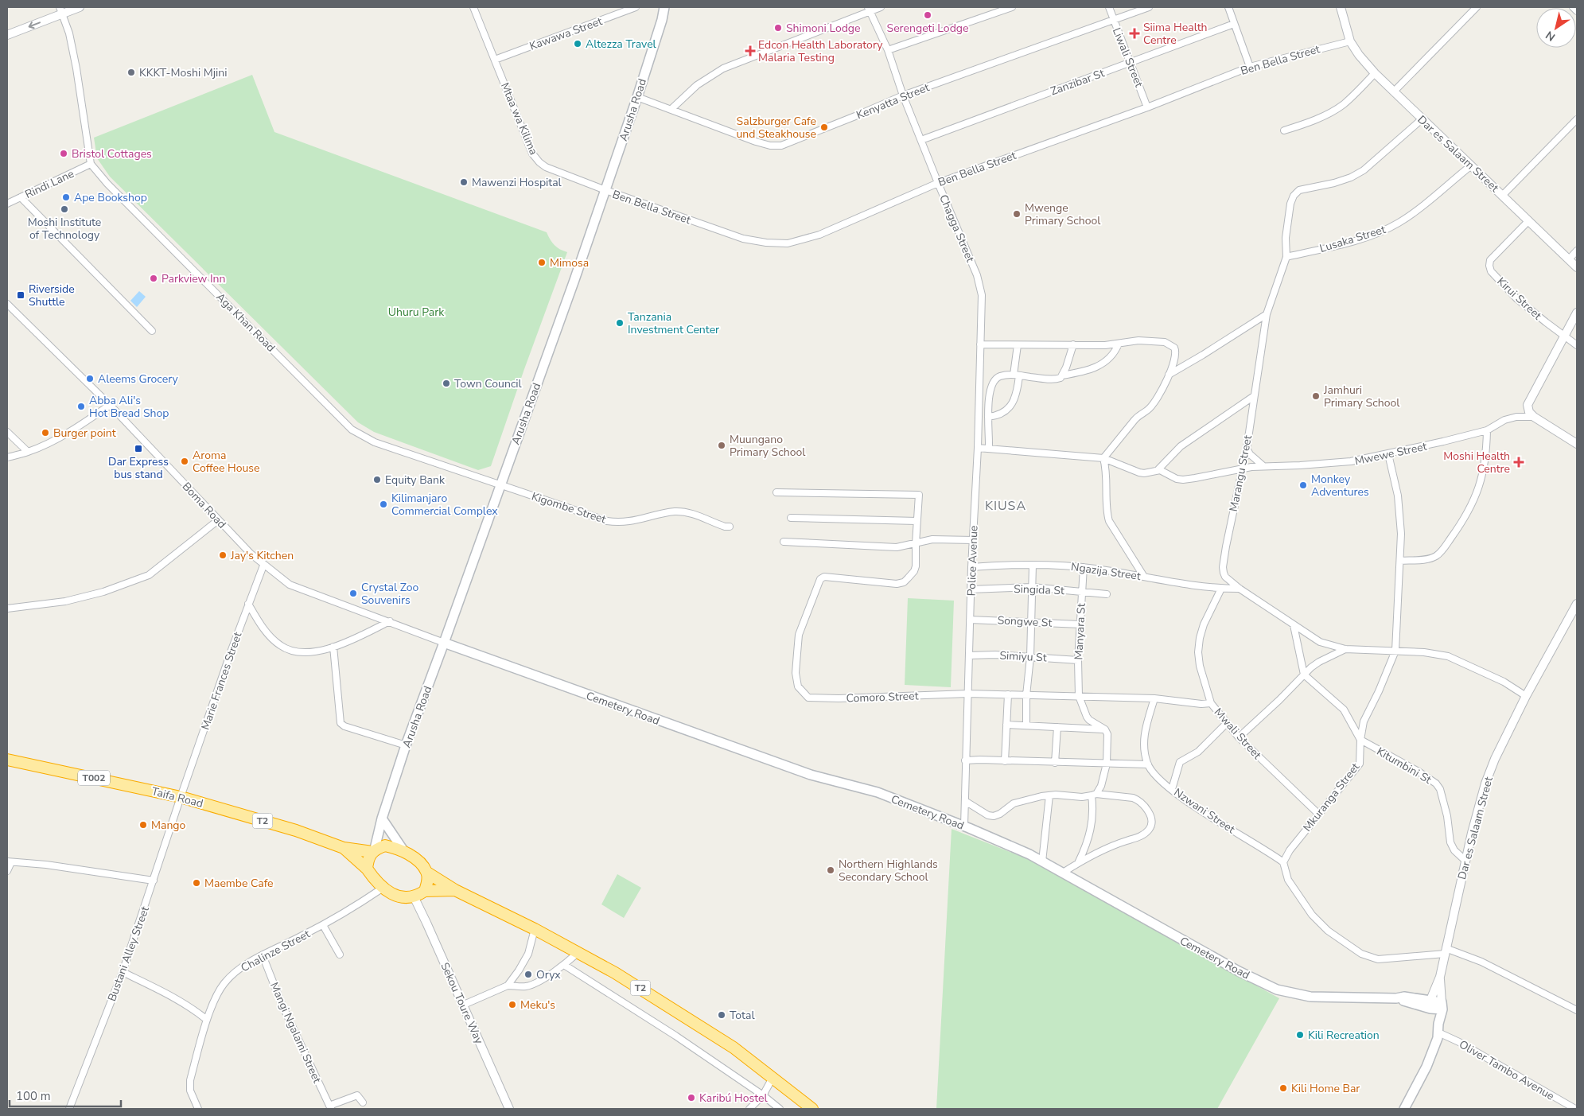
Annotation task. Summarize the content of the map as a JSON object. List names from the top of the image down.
{
  "streets": {
    "highway": ["T002", "Taifa Road", "T2"],
    "main road": ["Arusha Road", "Cemetery Road"],
    "street": [
      "Kawawa Street",
      "Liwali Street",
      "Ben Bella Street",
      "Zanzibar St",
      "Kenyatta Street",
      "Mtaa wa Kilima",
      "Dar es Salaam Street",
      "Rindi Lane",
      "Chagga Street",
      "Lusaka Street",
      "Kirui Street",
      "Aga Khan Road",
      "Mwewe Street",
      "Marangu Street",
      "Boma Road",
      "Kigombe Street",
      "Police Avenue",
      "Ngazija Street",
      "Singida St",
      "Songwe St",
      "Manyara St",
      "Simiyu St",
      "Marie Frances Street",
      "Comoro Street",
      "Mwali Street",
      "Kitumbini St",
      "Mkuranga Street",
      "Nzwani Street",
      "Chalinze Street",
      "Bustani Alley Street",
      "Sekou Toure Way",
      "Mangi Ngalami Street",
      "Oliver Tambo Avenue"
    ]
  },
  "crossings": [
    ["Kawawa Street", "Mtaa wa Kilima"],
    ["Liwali Street", "Ben Bella Street"],
    ["Liwali Street", "Zanzibar St"],
    ["Liwali Street", "Kenyatta Street"],
    ["Ben Bella Street", "Arusha Road"],
    ["Ben Bella Street", "Mtaa wa Kilima"],
    ["Ben Bella Street", "Dar es Salaam Street"],
    ["Ben Bella Street", "Chagga Street"],
    ["Zanzibar St", "Chagga Street"],
    ["Kenyatta Street", "Arusha Road"],
    ["Kenyatta Street", "Chagga Street"],
    ["Arusha Road", "Mtaa wa Kilima"],
    ["Arusha Road", "Aga Khan Road"],
    ["Arusha Road", "Boma Road"],
    ["Arusha Road", "Kigombe Street"],
    ["Arusha Road", "Cemetery Road"],
    ["Arusha Road", "Taifa Road"],
    ["Arusha Road", "T2"],
    ["Arusha Road", "Chalinze Street"],
    ["Arusha Road", "Sekou Toure Way"],
    ["Dar es Salaam Street", "Lusaka Street"],
    ["Dar es Salaam Street", "Kirui Street"],
    ["Dar es Salaam Street", "Marangu Street"],
    ["Dar es Salaam Street", "Cemetery Road"],
    ["Dar es Salaam Street", "Kitumbini St"],
    ["Rindi Lane", "Aga Khan Road"],
    ["Chagga Street", "Police Avenue"],
    ["Lusaka Street", "Marangu Street"],
    ["Aga Khan Road", "Kigombe Street"],
    ["Mwewe Street", "Marangu Street"],
    ["Mwewe Street", "Mkuranga Street"],
    ["Marangu Street", "Ngazija Street"],
    ["Marangu Street", "Mkuranga Street"],
    ["Boma Road", "Marie Frances Street"],
    ["Boma Road", "Cemetery Road"],
    ["Police Avenue", "Ngazija Street"],
    ["Police Avenue", "Singida St"],
    ["Police Avenue", "Songwe St"],
    ["Police Avenue", "Simiyu St"],
    ["Police Avenue", "Comoro Street"],
    ["Police Avenue", "Cemetery Road"],
    ["Ngazija Street", "Manyara St"],
    ["Ngazija Street", "Mwali Street"],
    ["Singida St", "Manyara St"],
    ["Songwe St", "Manyara St"],
    ["Manyara St", "Simiyu St"],
    ["Manyara St", "Comoro Street"],
    ["Marie Frances Street", "Taifa Road"],
    ["Marie Frances Street", "Bustani Alley Street"],
    ["Comoro Street", "Mwali Street"],
    ["Comoro Street", "Nzwani Street"],
    ["Mwali Street", "Mkuranga Street"],
    ["Kitumbini St", "Mkuranga Street"],
    ["Taifa Road", "T2"],
    ["Taifa Road", "Chalinze Street"],
    ["Taifa Road", "Bustani Alley Street"],
    ["Taifa Road", "Sekou Toure Way"],
    ["Mkuranga Street", "Nzwani Street"],
    ["T2", "Chalinze Street"],
    ["T2", "Sekou Toure Way"],
    ["Chalinze Street", "Sekou Toure Way"],
    ["Chalinze Street", "Mangi Ngalami Street"]
  ],
  "districts": ["KIUSA"],
  "parks": ["Uhuru Park"],
  "places": {
    "other": [
      "Serengeti Lodge",
      "Shimoni Lodge",
      "Altezza Travel",
      "KKKT-Moshi Mjini",
      "Salzburger Cafe und Steakhouse",
      "Bristol Cottages",
      "Mawenzi Hospital",
      "Ape Bookshop",
      "Moshi Institute of Technology",
      "Mwenge Primary School",
      "Mimosa",
      "Parkview Inn",
      "Tanzania Investment Center",
      "Aleems Grocery",
      "Town Council",
      "Jamhuri Primary School",
      "Abba Ali's Hot Bread Shop",
      "Burger point",
      "Muungano Primary School",
      "Aroma Coffee House",
      "Equity Bank",
      "Monkey Adventures",
      "Kilimanjaro Commercial Complex",
      "Jay's Kitchen",
      "Crystal Zoo Souvenirs",
      "Mango",
      "Northern Highlands Secondary School",
      "Maembe Cafe",
      "Oryx",
      "Meku's",
      "Total",
      "Kili Recreation",
      "Kili Home Bar",
      "Karibú Hostel"
    ],
    "health": ["Siima Health Centre", "Edcon Health Laboratory Malaria Testing", "Moshi Health Centre"],
    "transit": ["Riverside Shuttle", "Dar Express bus stand"]
  },
  "scale_bar": "100 m",
  "north": "bottom left"
}
